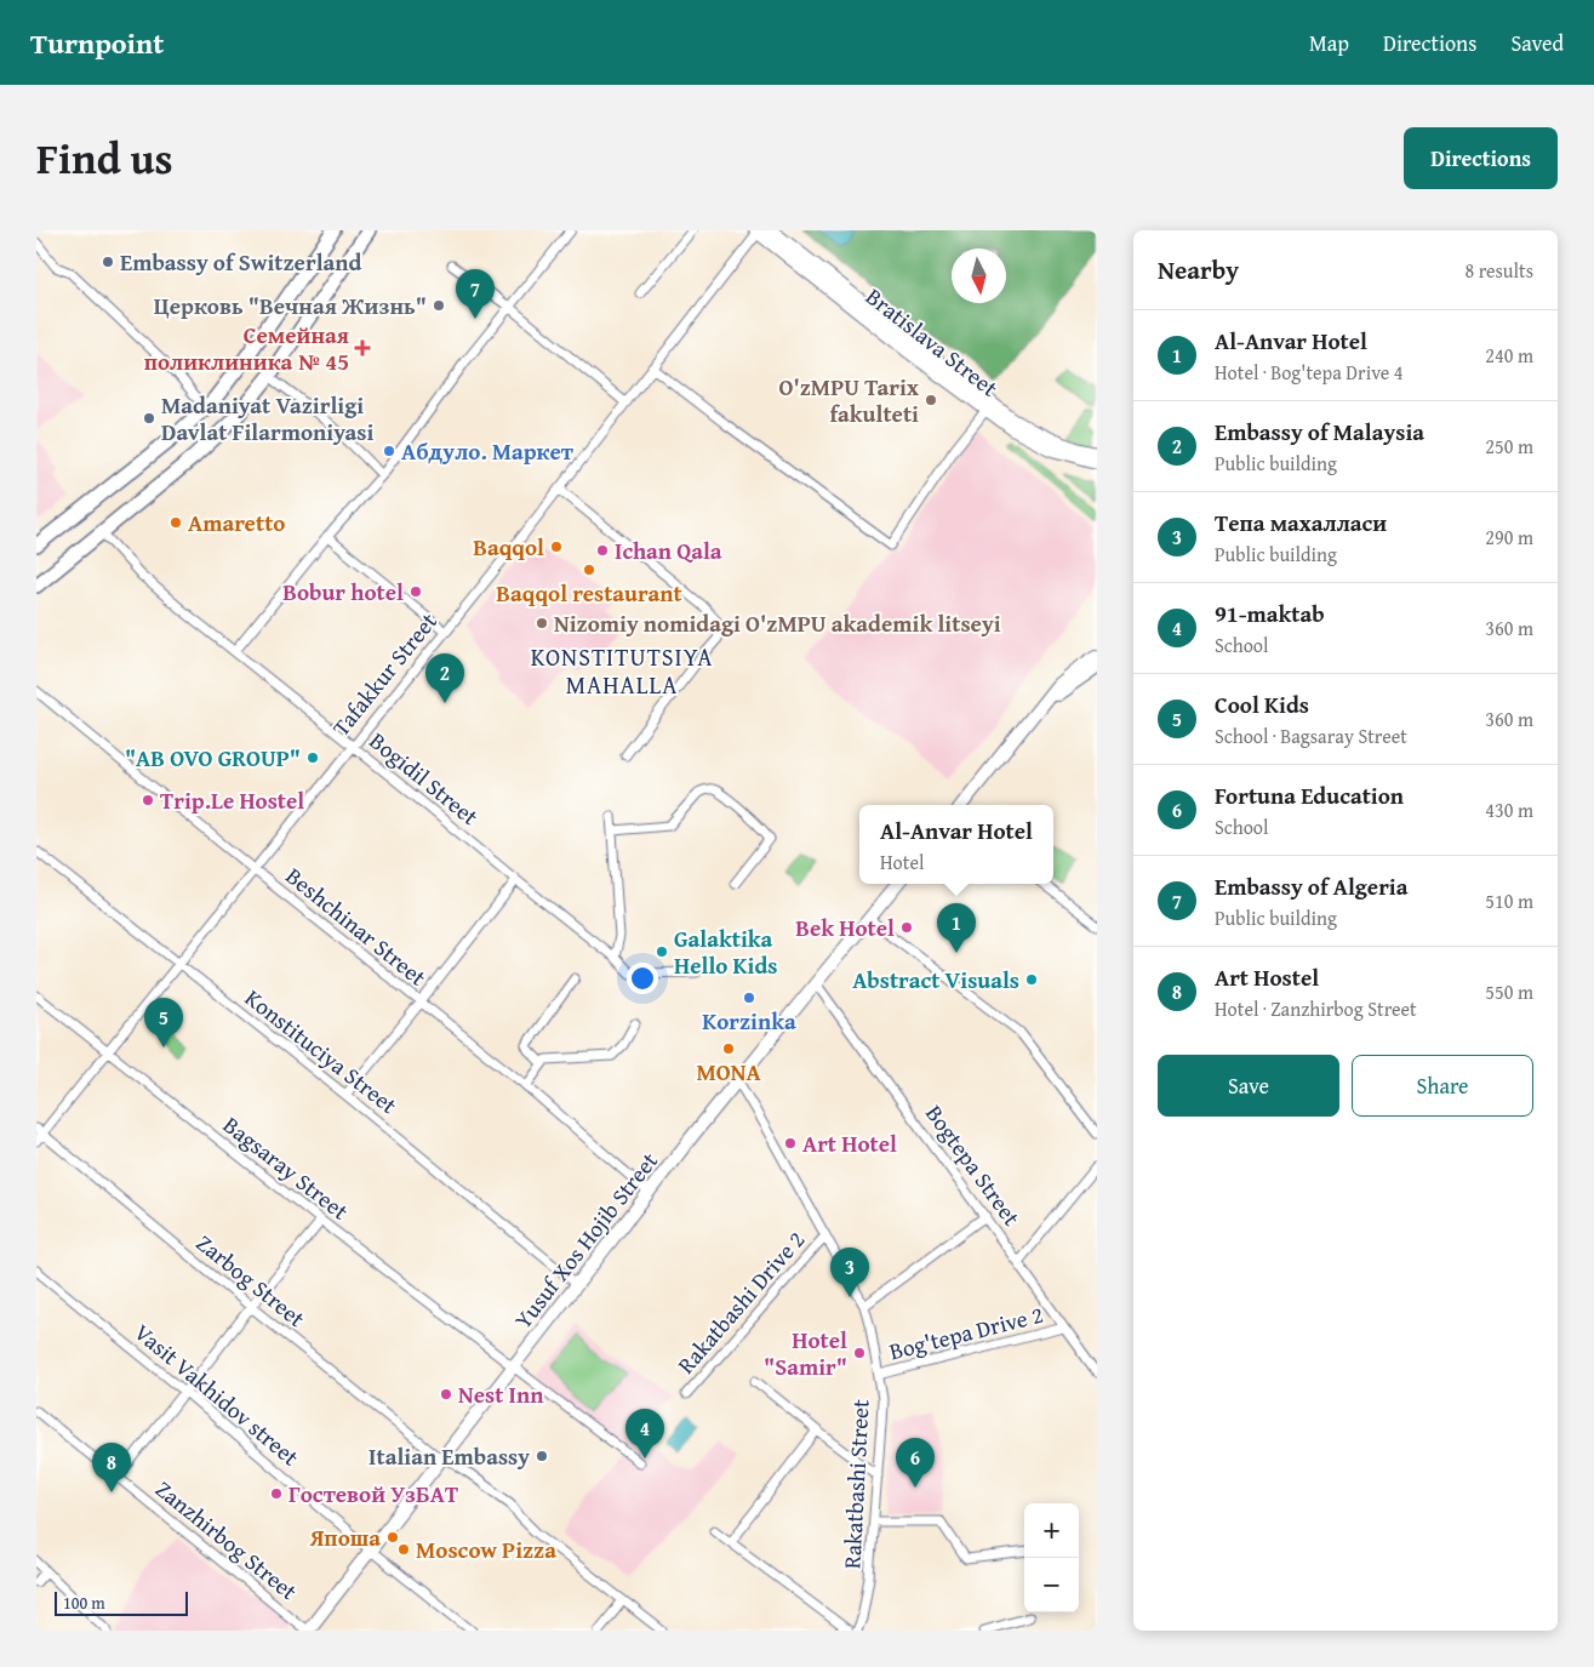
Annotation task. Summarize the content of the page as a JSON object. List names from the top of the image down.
{
  "streets": {
    "main road": ["Bratislava Street", "Yusuf Xos Hojib Street"],
    "street": [
      "Tafakkur Street",
      "Bogidil Street",
      "Beshchinar Street",
      "Konstituciya Street",
      "Bogtepa Street",
      "Bagsarаy Street",
      "Zarbog Street",
      "Rakatbashi Drive 2",
      "Bog'tepa Drive 2",
      "Vasit Vakhidov street",
      "Rakatbashi Street",
      "Zanzhirbog Street"
    ]
  },
  "crossings": [
    ["Bratislava Street", "Tafakkur Street"],
    ["Tafakkur Street", "Bogidil Street"],
    ["Tafakkur Street", "Beshchinar Street"],
    ["Tafakkur Street", "Konstituciya Street"],
    ["Tafakkur Street", "Bagsarаy Street"],
    ["Tafakkur Street", "Zarbog Street"],
    ["Beshchinar Street", "Yusuf Xos Hojib Street"],
    ["Konstituciya Street", "Yusuf Xos Hojib Street"],
    ["Bogtepa Street", "Yusuf Xos Hojib Street"],
    ["Bogtepa Street", "Bog'tepa Drive 2"],
    ["Bagsarаy Street", "Yusuf Xos Hojib Street"],
    ["Yusuf Xos Hojib Street", "Zarbog Street"],
    ["Yusuf Xos Hojib Street", "Vasit Vakhidov street"],
    ["Yusuf Xos Hojib Street", "Rakatbashi Street"],
    ["Yusuf Xos Hojib Street", "Zanzhirbog Street"],
    ["Rakatbashi Drive 2", "Rakatbashi Street"],
    ["Bog'tepa Drive 2", "Rakatbashi Street"]
  ],
  "districts": ["KONSTITUTSIYA MAHALLA"],
  "places": {
    "other": [
      "Embassy of Switzerland",
      "Церковь \"Вечная Жизнь\"",
      "O'zMPU Tarix fakulteti",
      "Madaniyat Vazirligi Davlat Filarmoniyasi",
      "Абдуло. Маркет",
      "Amaretto",
      "Baqqol",
      "Ichan Qala",
      "Baqqol restaurant",
      "Bobur hotel",
      "Nizomiy nomidagi O'zMPU akademik litseyi",
      "\"AB OVO GROUP\"",
      "Trip.Le Hostel",
      "Bek Hotel",
      "Galaktika Hello Kids",
      "Abstract Visuals",
      "Korzinka",
      "MONA",
      "Art Hotel",
      "Hotel \"Samir\"",
      "Nest Inn",
      "Italian Embassy",
      "Гостевой УзБАТ",
      "Япоша",
      "Moscow Pizza"
    ],
    "health": ["Семейная поликлиника № 45"]
  },
  "scale_bar": "100 m",
  "north": "bottom",
  "page": {
    "header": "Turnpoint",
    "nav": ["Map", "Directions", "Saved"],
    "title": "Find us",
    "buttons": [
      "Directions",
      ["Save", "Share"]
    ],
    "heading": ["Nearby", "8 results"],
    "pins": [
      "7",
      "2",
      "1",
      "5",
      "3",
      "4",
      "6",
      "8"
    ],
    "list": [
      {
        "mark": "1",
        "name": "Al-Anvar Hotel",
        "note": "Hotel · Bog'tepa Drive 4",
        "value": "240 m"
      },
      {
        "mark": "2",
        "name": "Embassy of Malaysia",
        "note": "Public building",
        "value": "250 m"
      },
      {
        "mark": "3",
        "name": "Тепа махалласи",
        "note": "Public building",
        "value": "290 m"
      },
      {
        "mark": "4",
        "name": "91-maktab",
        "note": "School",
        "value": "360 m"
      },
      {
        "mark": "5",
        "name": "Cool Kids",
        "note": "School · Bagsarаy Street",
        "value": "360 m"
      },
      {
        "mark": "6",
        "name": "Fortuna Education",
        "note": "School",
        "value": "430 m"
      },
      {
        "mark": "7",
        "name": "Embassy of Algeria",
        "note": "Public building",
        "value": "510 m"
      },
      {
        "mark": "8",
        "name": "Art Hostel",
        "note": "Hotel · Zanzhirbog Street",
        "value": "550 m"
      }
    ],
    "popup": ["Al-Anvar Hotel", "Hotel"],
    "map_buttons": ["+", "−"],
    "scale": "100 m"
  }
}
